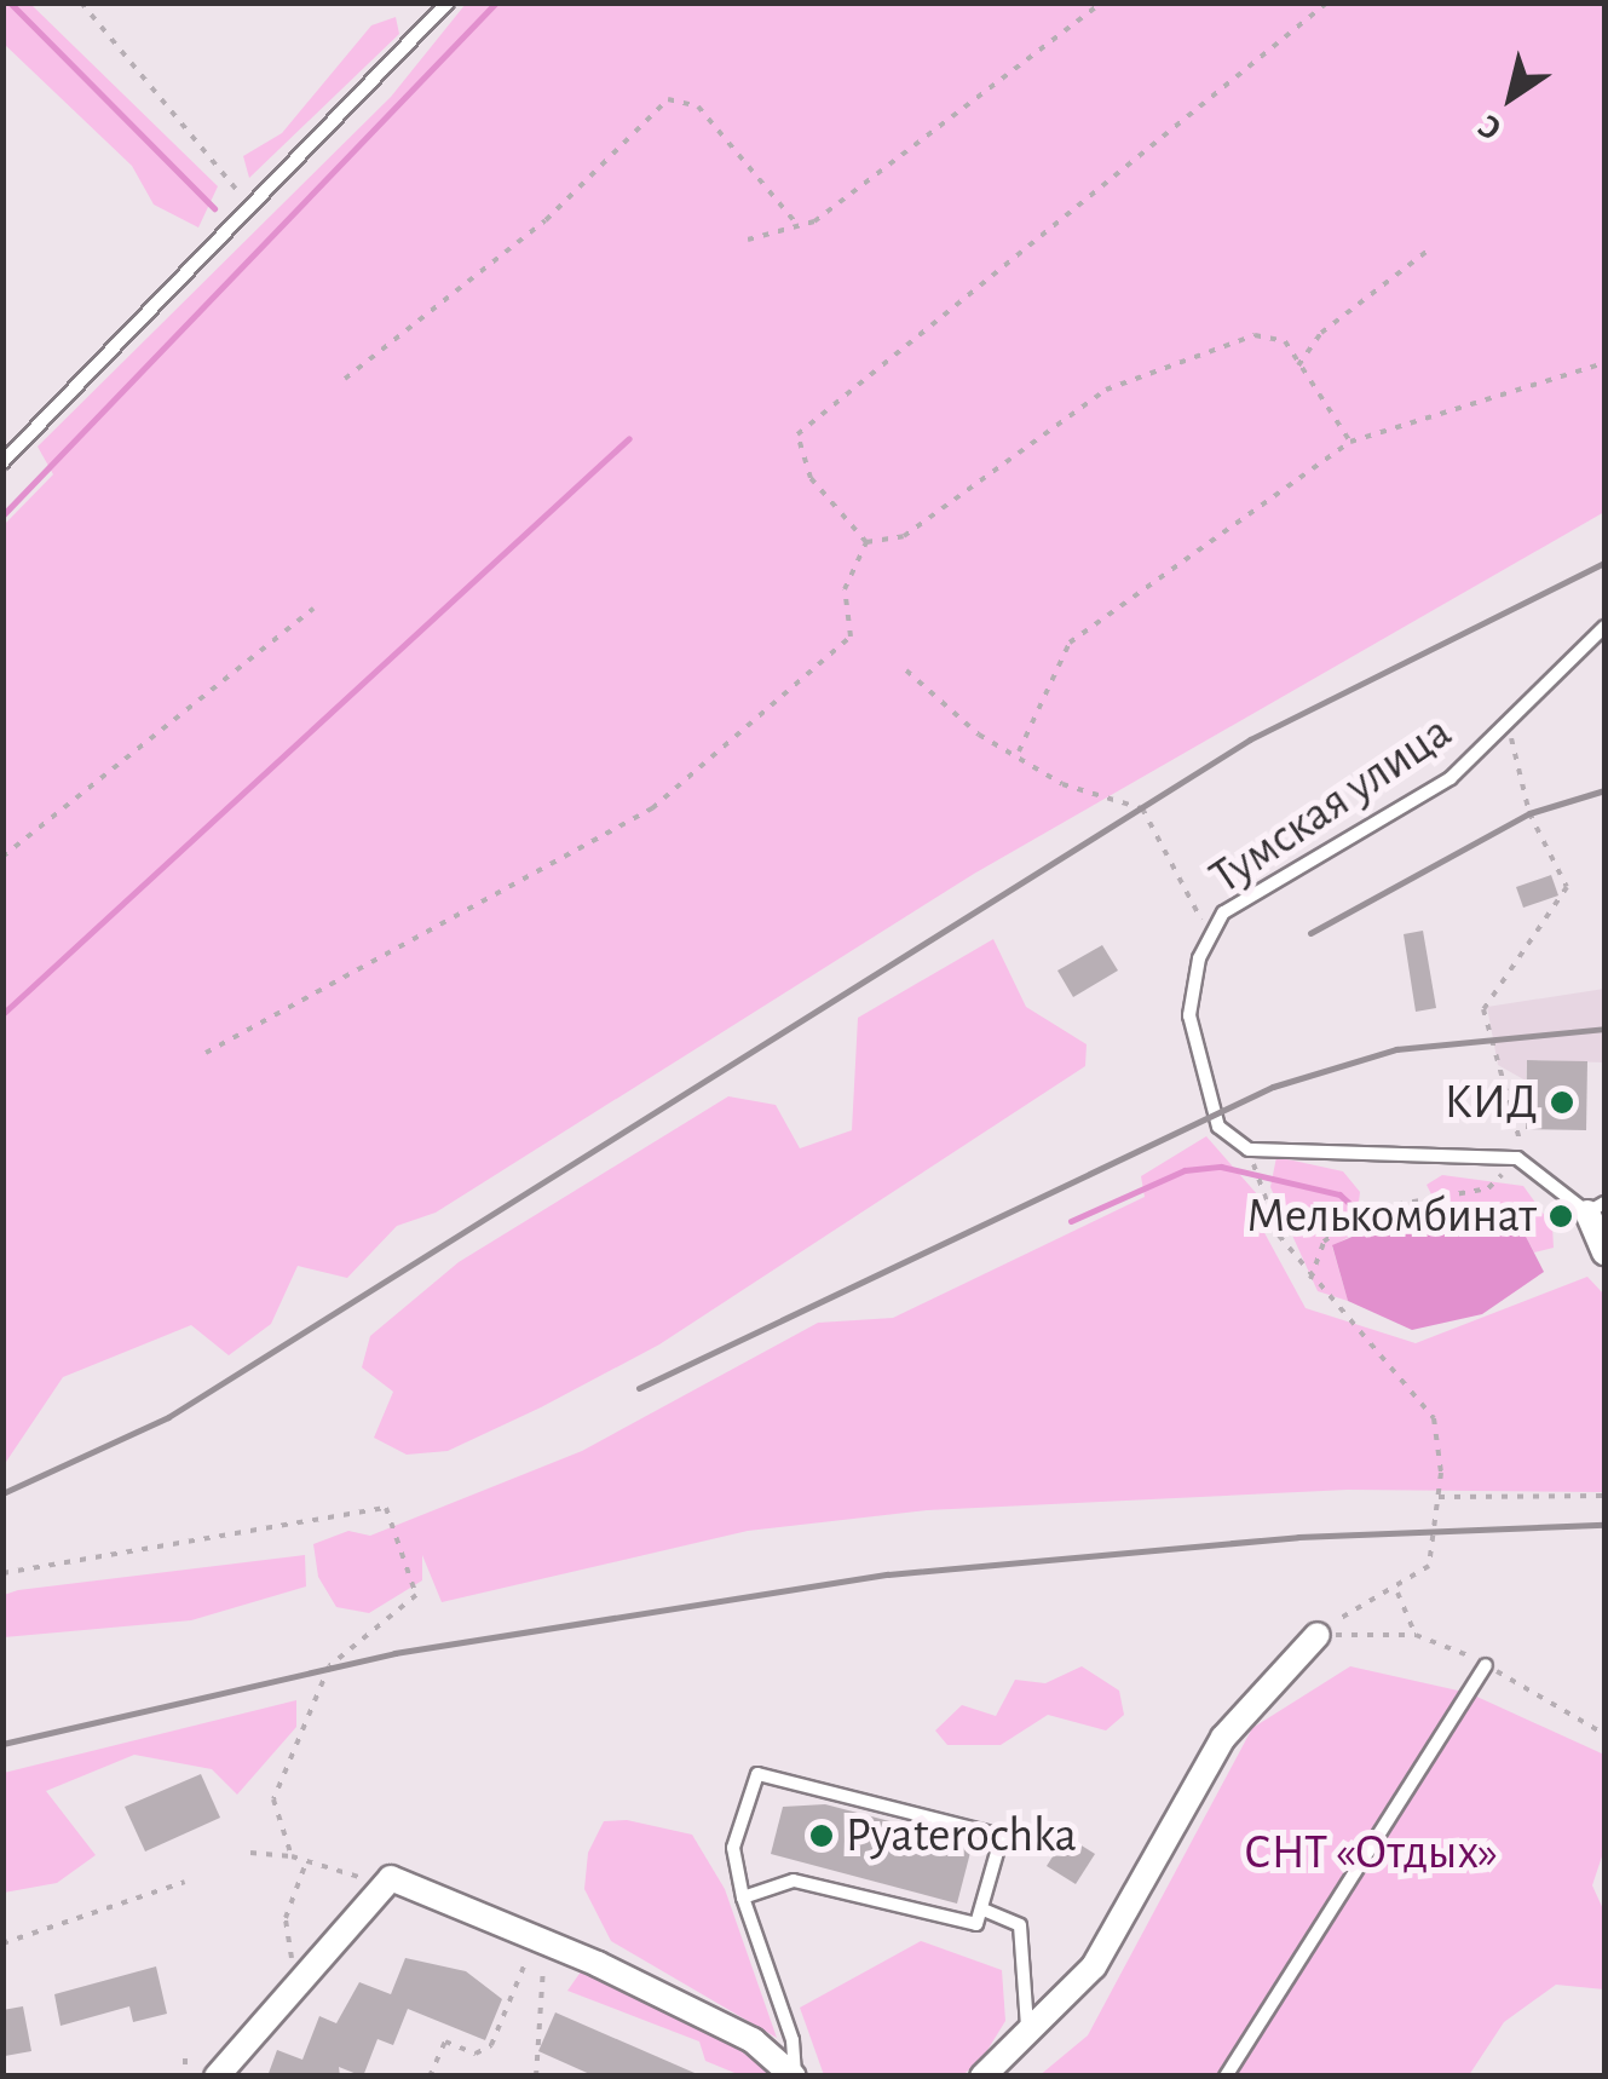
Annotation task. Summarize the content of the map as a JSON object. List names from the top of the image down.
{
  "streets": {
    "lane": ["Тумская улица"]
  },
  "parks": ["СНТ «Отдых»"],
  "places": ["КИД", "Мелькомбинат", "Pyaterochka"],
  "north": "bottom left"
}
